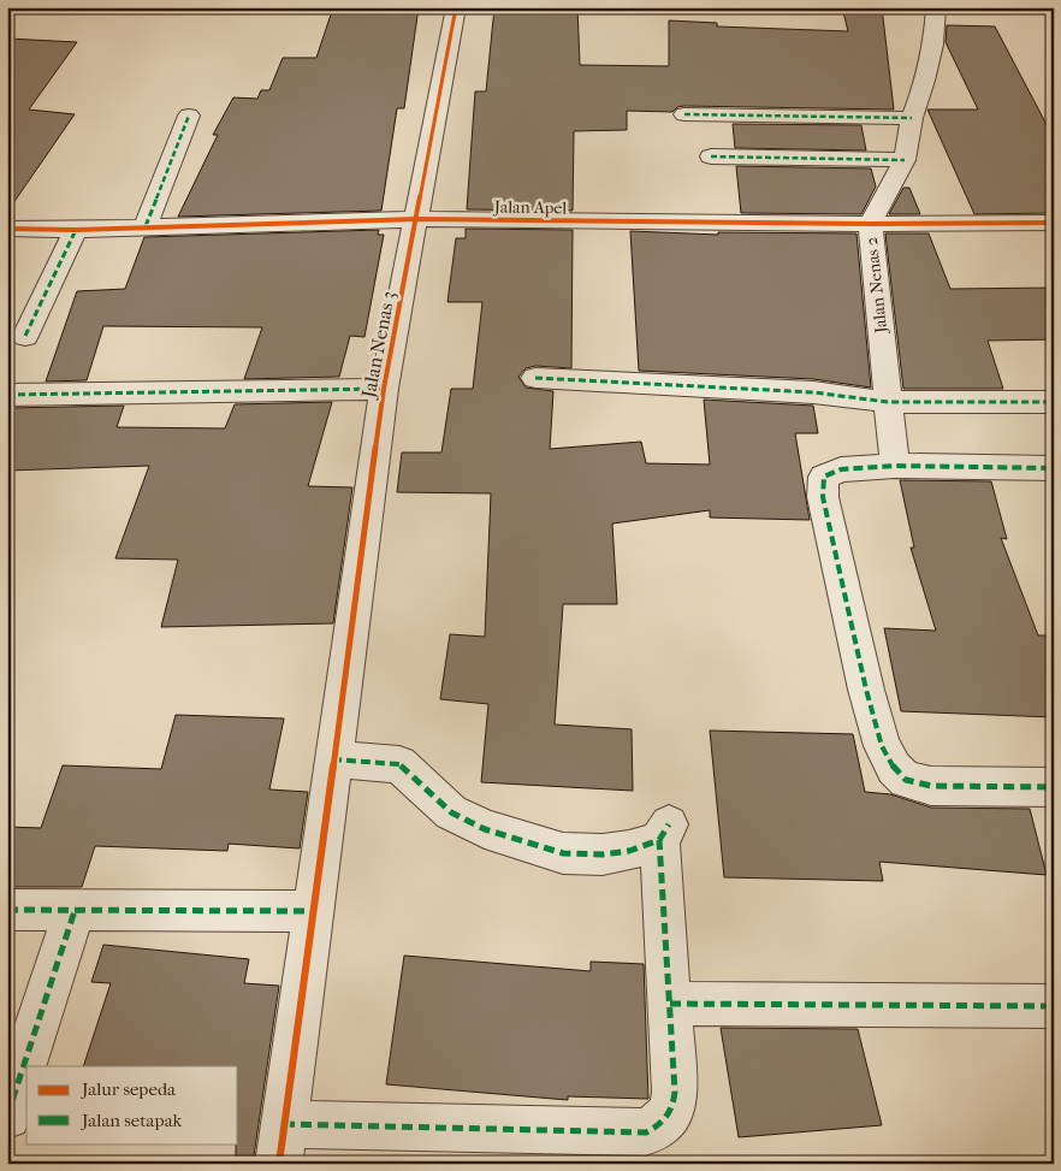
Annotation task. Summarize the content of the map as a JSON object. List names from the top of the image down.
{
  "streets": {
    "street": ["Jalan Apel", "Jalan Nenas 2", "Jalan Nenas 3"]
  },
  "crossings": [
    ["Jalan Apel", "Jalan Nenas 2"],
    ["Jalan Apel", "Jalan Nenas 3"]
  ],
  "legend": ["Jalur sepeda", "Jalan setapak"]
}
